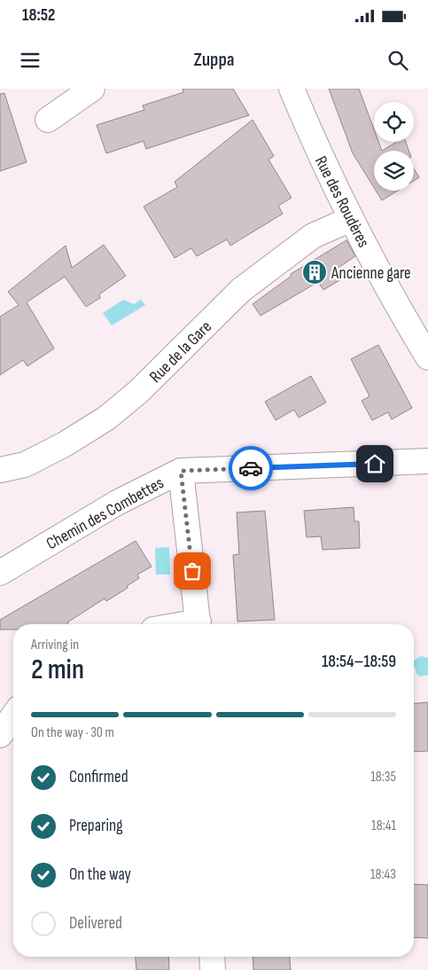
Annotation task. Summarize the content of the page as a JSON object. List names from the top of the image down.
{
  "streets": {
    "street": ["Rue des Roudères", "Rue de la Gare", "Chemin des Combettes"]
  },
  "crossings": [
    ["Rue des Roudères", "Rue de la Gare"]
  ],
  "places": {
    "building": ["Ancienne gare"]
  },
  "page": {
    "status": "18:52",
    "header": "Zuppa",
    "heading": ["2 min", "Arriving in", "18:54–18:59"],
    "bar": "On the way · 30 m",
    "list": [
      ["Confirmed", "18:35"],
      ["Preparing", "18:41"],
      ["On the way", "18:43"],
      "Delivered"
    ]
  }
}
